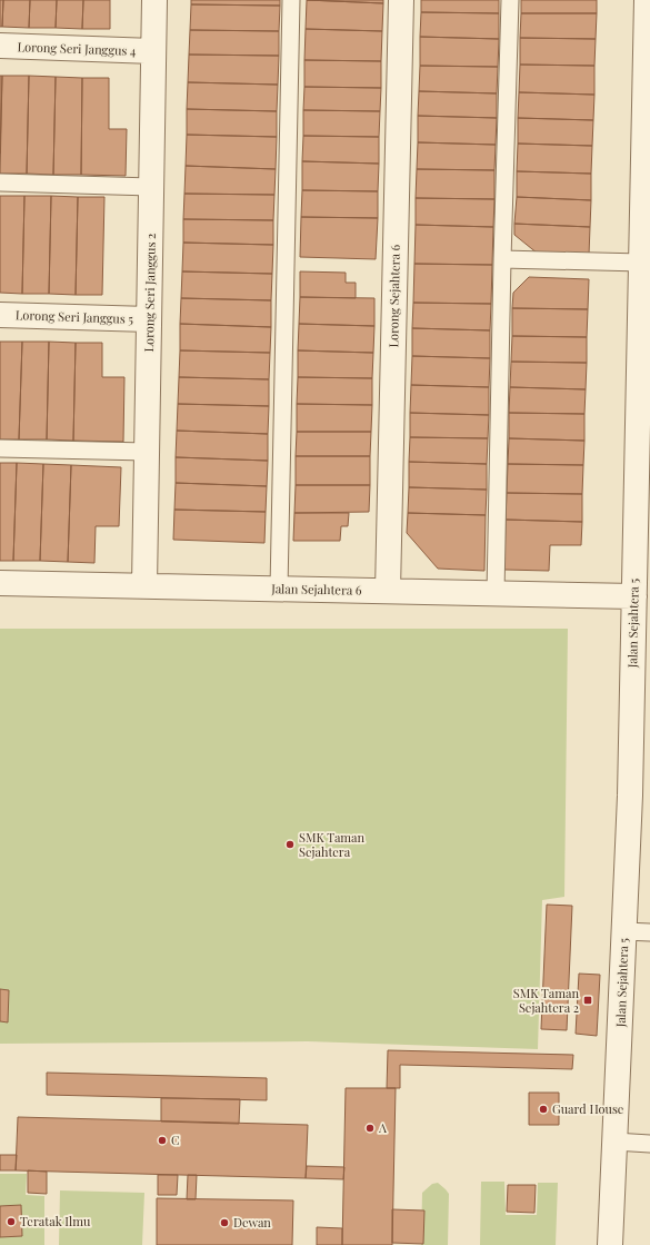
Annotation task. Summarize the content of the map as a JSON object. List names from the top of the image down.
{
  "streets": {
    "street": [
      "Lorong Seri Janggus 4",
      "Lorong Seri Janggus 2",
      "Lorong Sejahtera 6",
      "Lorong Seri Janggus 5",
      "Jalan Sejahtera 6",
      "Jalan Sejahtera 5"
    ]
  },
  "crossings": [
    ["Lorong Seri Janggus 4", "Lorong Seri Janggus 2"],
    ["Lorong Seri Janggus 2", "Lorong Seri Janggus 5"],
    ["Lorong Seri Janggus 2", "Jalan Sejahtera 6"],
    ["Lorong Sejahtera 6", "Jalan Sejahtera 6"],
    ["Jalan Sejahtera 6", "Jalan Sejahtera 5"]
  ],
  "places": {
    "other": [
      "SMK Taman Sejahtera",
      "Guard House",
      "A",
      "C",
      "Teratak Ilmu",
      "Dewan"
    ],
    "transit": ["SMK Taman Sejahtera 2"]
  }
}
